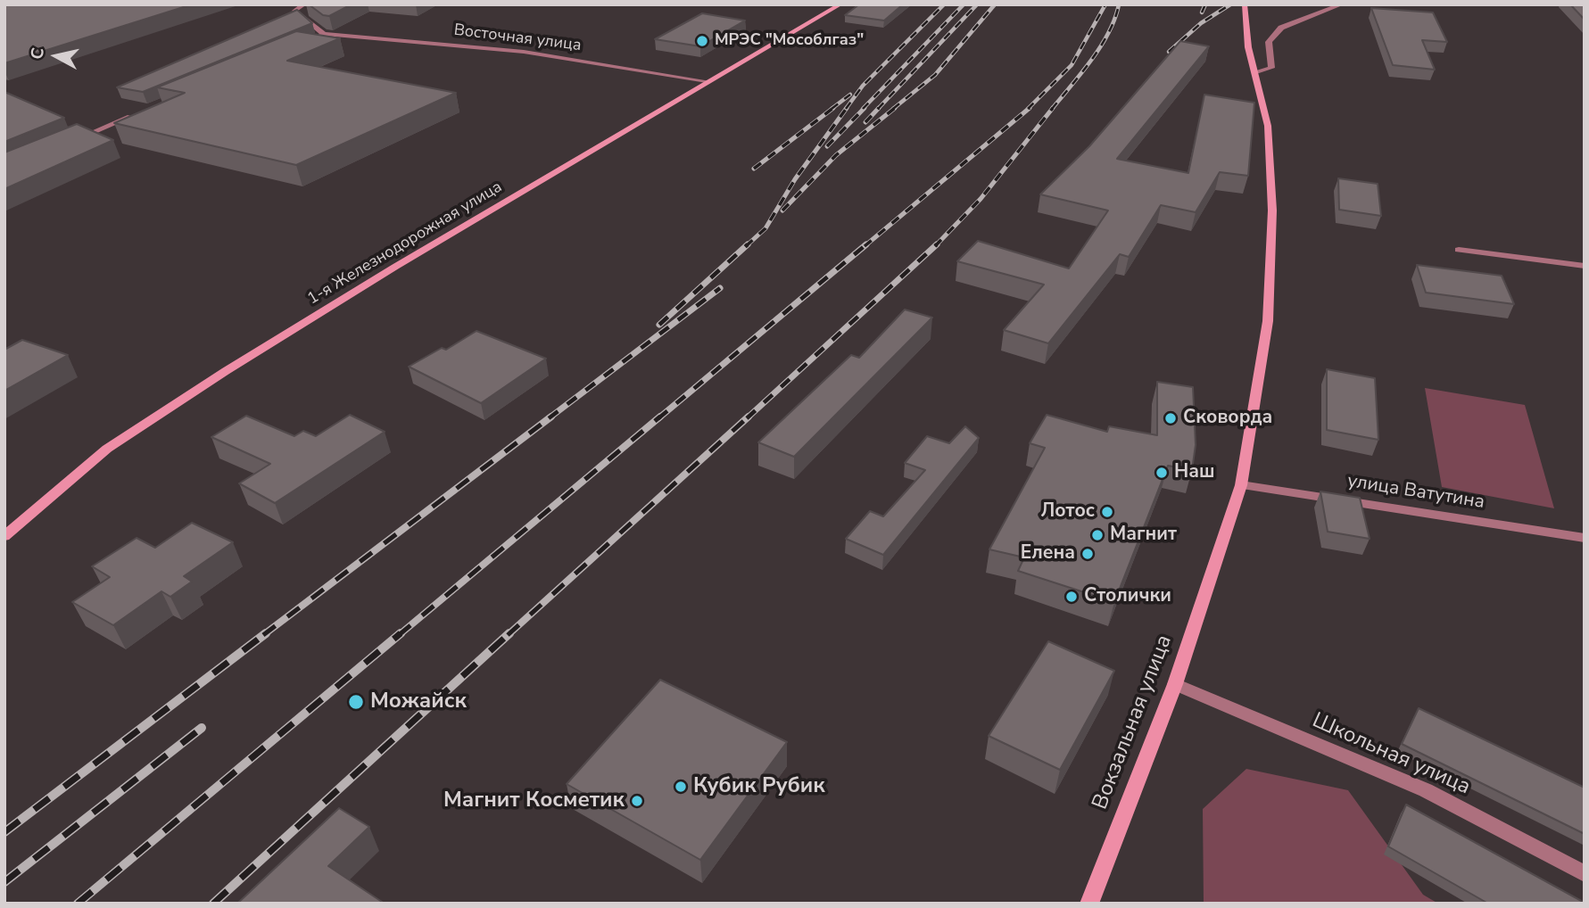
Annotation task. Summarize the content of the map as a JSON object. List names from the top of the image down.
{
  "streets": {
    "main road": ["1-я Железнодорожная улица", "Вокзальная улица"],
    "street": ["Восточная улица", "улица Ватутина", "Школьная улица"]
  },
  "crossings": [
    ["Восточная улица", "1-я Железнодорожная улица"],
    ["улица Ватутина", "Вокзальная улица"],
    ["Вокзальная улица", "Школьная улица"]
  ],
  "places": [
    "МРЭС \"Мособлгаз\"",
    "Сковорда",
    "Наш",
    "Лотос",
    "Магнит",
    "Елена",
    "Столички",
    "Можайск",
    "Кубик Рубик",
    "Магнит Косметик"
  ],
  "north": "left"
}
